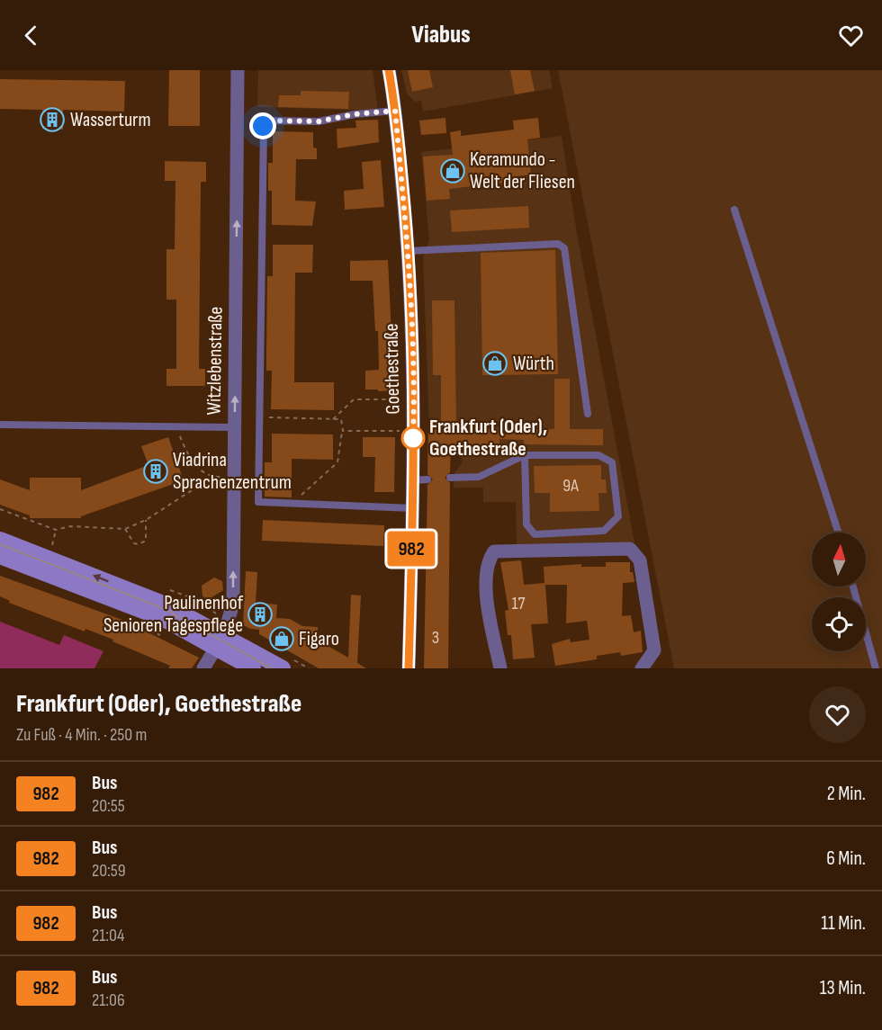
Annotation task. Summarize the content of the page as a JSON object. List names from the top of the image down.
{
  "streets": {
    "street": ["Witzlebenstraße", "Goethestraße"]
  },
  "one_way": ["Witzlebenstraße"],
  "places": {
    "building": ["Wasserturm", "Viadrina Sprachenzentrum", "Paulinenhof Senioren Tagespflege"],
    "shop": ["Keramundo - Welt der Fliesen", "Würth", "Figaro"],
    "other": ["Frankfurt (Oder), Goethestraße"]
  },
  "lines": ["bus line 982"],
  "house_numbers": ["9A", "17", "3"],
  "north": "top",
  "page": {
    "header": "Viabus",
    "on_map": "982",
    "heading": ["Frankfurt (Oder), Goethestraße", "Zu Fuß · 4 Min. · 250 m"],
    "list": [
      {
        "mark": "982",
        "name": "Bus",
        "note": "20:55",
        "value": "2 Min."
      },
      {
        "mark": "982",
        "name": "Bus",
        "note": "20:59",
        "value": "6 Min."
      },
      {
        "mark": "982",
        "name": "Bus",
        "note": "21:04",
        "value": "11 Min."
      },
      {
        "mark": "982",
        "name": "Bus",
        "note": "21:06",
        "value": "13 Min."
      }
    ]
  }
}
